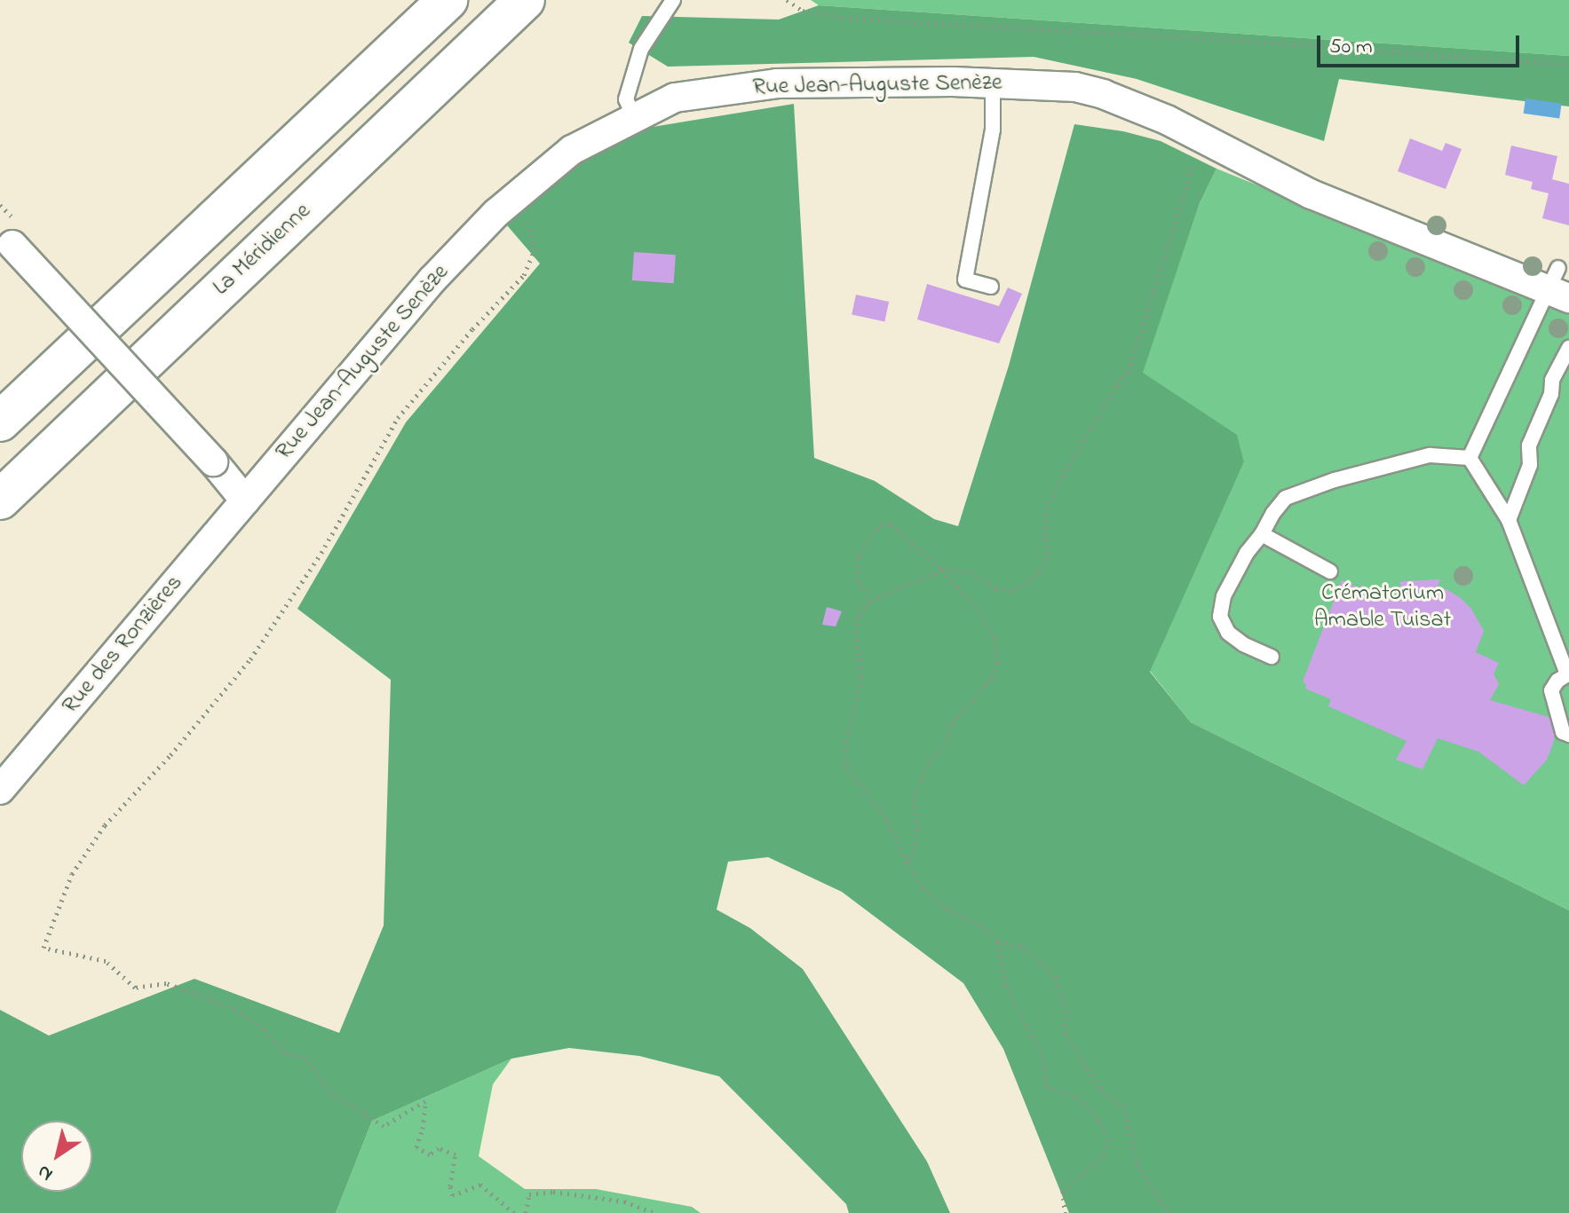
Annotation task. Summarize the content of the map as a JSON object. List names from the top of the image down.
{
  "streets": {
    "highway": ["La Méridienne"],
    "street": ["Rue Jean-Auguste Senèze", "Rue des Ronzières"]
  },
  "crossings": [
    ["Rue Jean-Auguste Senèze", "Rue des Ronzières"]
  ],
  "parks": ["Crématorium Amable Tuisat"],
  "scale_bar": "50 m",
  "north": "bottom left"
}
